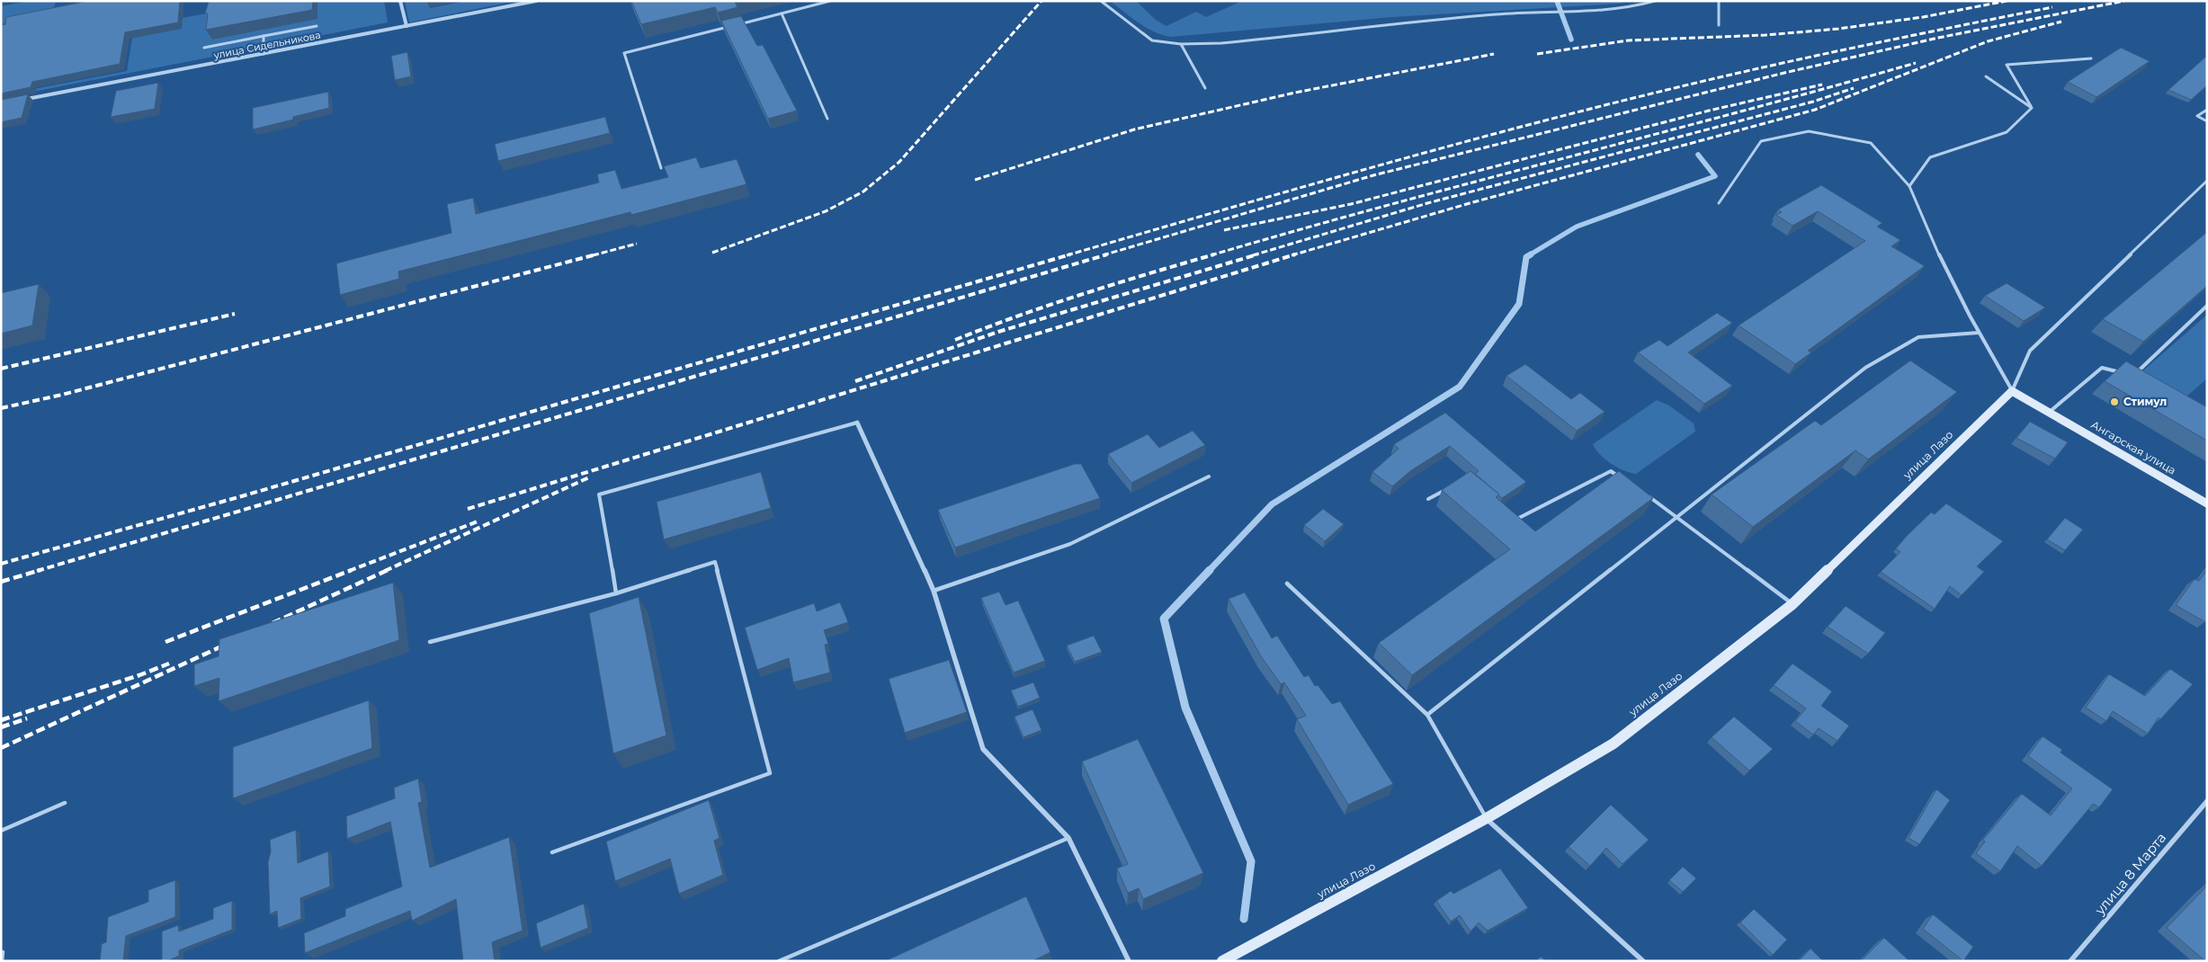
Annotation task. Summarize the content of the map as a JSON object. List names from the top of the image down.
{
  "streets": {
    "street": [
      "улица Сидельникова",
      "Ангарская улица",
      "улица Лазо",
      "улица 8 Марта"
    ]
  },
  "places": ["Стимул"]
}
